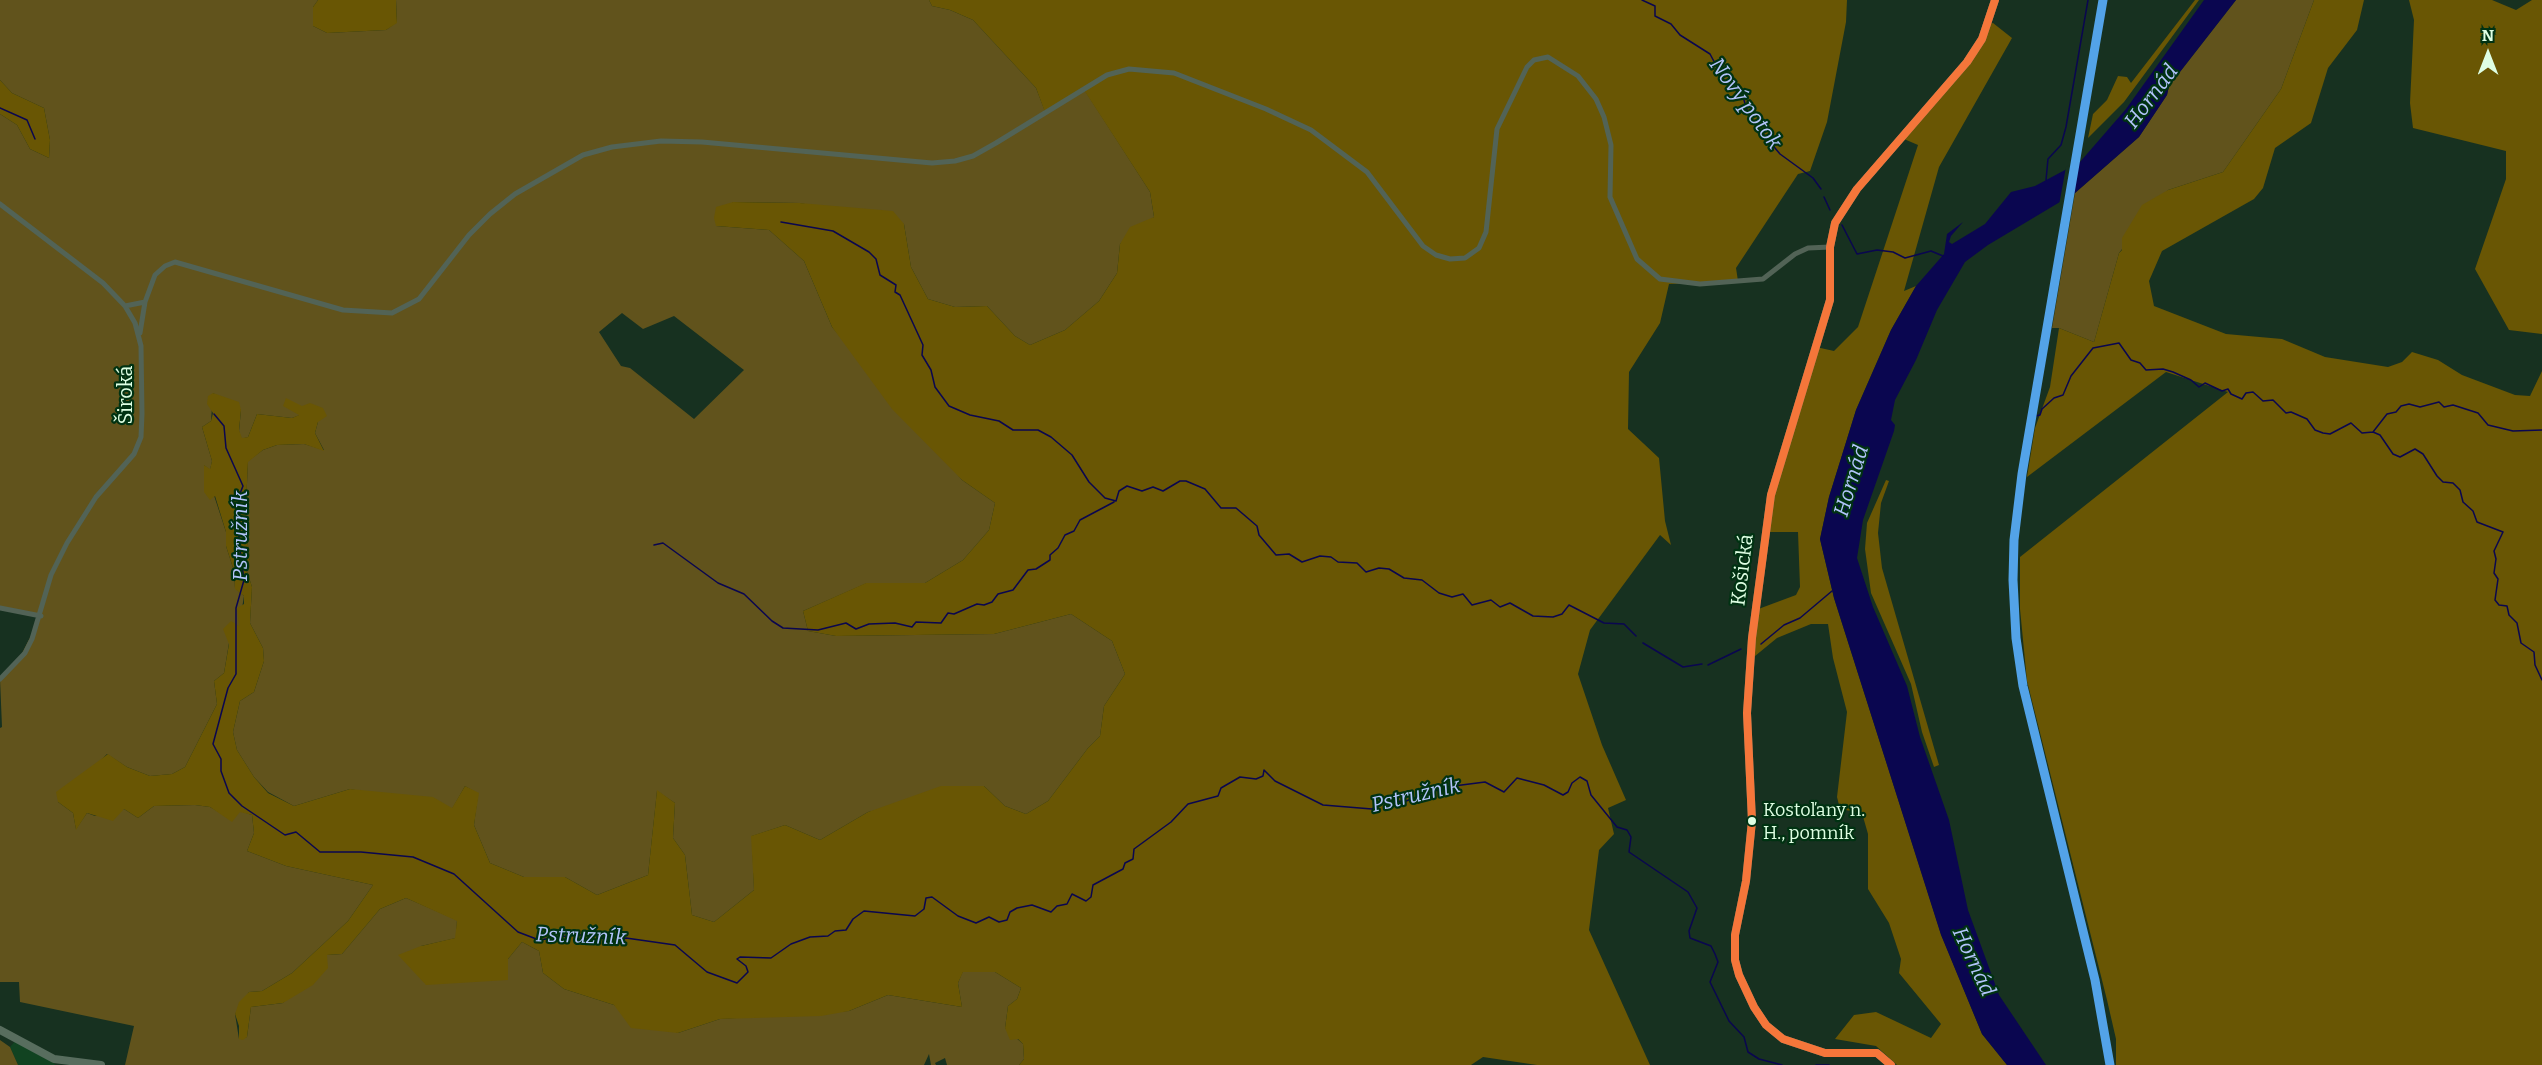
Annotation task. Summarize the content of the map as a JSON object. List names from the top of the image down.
{
  "streets": {
    "street": ["Široká", "Košická"]
  },
  "water": ["Hornád", "Nový potok", "Pstružník"],
  "places": ["Kostoľany n. H., pomník"],
  "north": "top"
}
